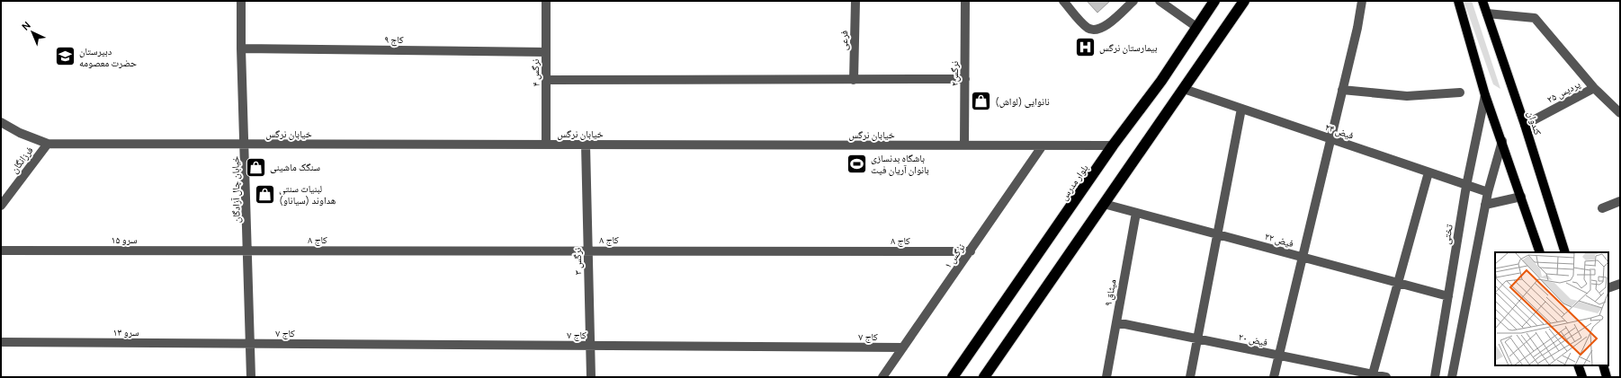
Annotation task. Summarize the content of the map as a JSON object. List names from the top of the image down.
{
  "streets": {
    "highway": ["بلوار مدرس"],
    "main road": ["کندوان"],
    "street": [
      "کاج ۹",
      "فرعی",
      "نرگس ۴",
      "نرگس۲",
      "پردیس ۲۵",
      "فیض ۲۴",
      "خیابان نرگس",
      "فرزانگان",
      "خیابان چال آزادگان",
      "تختی",
      "سرو ۱۵",
      "کاج ۸",
      "فیض ۲۲",
      "نرگس ۱",
      "نرگس ۳",
      "میثاق ۹",
      "سرو ۱۳",
      "کاج ۷",
      "فیض ۲۰"
    ]
  },
  "crossings": [
    ["کاج ۹", "نرگس ۴"],
    ["کاج ۹", "خیابان چال آزادگان"],
    ["نرگس ۴", "خیابان نرگس"],
    ["نرگس۲", "خیابان نرگس"],
    ["پردیس ۲۵", "کندوان"],
    ["فیض ۲۴", "تختی"],
    ["خیابان نرگس", "فرزانگان"],
    ["خیابان نرگس", "بلوار مدرس"],
    ["خیابان نرگس", "خیابان چال آزادگان"],
    ["خیابان نرگس", "نرگس ۱"],
    ["خیابان نرگس", "نرگس ۳"],
    ["خیابان چال آزادگان", "سرو ۱۵"],
    ["خیابان چال آزادگان", "کاج ۸"],
    ["خیابان چال آزادگان", "سرو ۱۳"],
    ["خیابان چال آزادگان", "کاج ۷"],
    ["تختی", "فیض ۲۲"],
    ["سرو ۱۵", "کاج ۸"],
    ["کاج ۸", "نرگس ۱"],
    ["کاج ۸", "نرگس ۳"],
    ["فیض ۲۲", "میثاق ۹"],
    ["نرگس ۱", "کاج ۷"],
    ["نرگس ۳", "کاج ۷"],
    ["میثاق ۹", "فیض ۲۰"],
    ["سرو ۱۳", "کاج ۷"]
  ],
  "places": {
    "hospital": ["بیمارستان نرگس"],
    "school or university": ["دبیرستان حضرت معصومه"],
    "shop": ["نانوایی (لواش)", "سنگک ماشینی", "لبنیات سنتی هداوند (سیاناو)"],
    "sports": ["باشگاه بدنسازی بانوان آریان فیت"]
  },
  "north": "top left"
}
